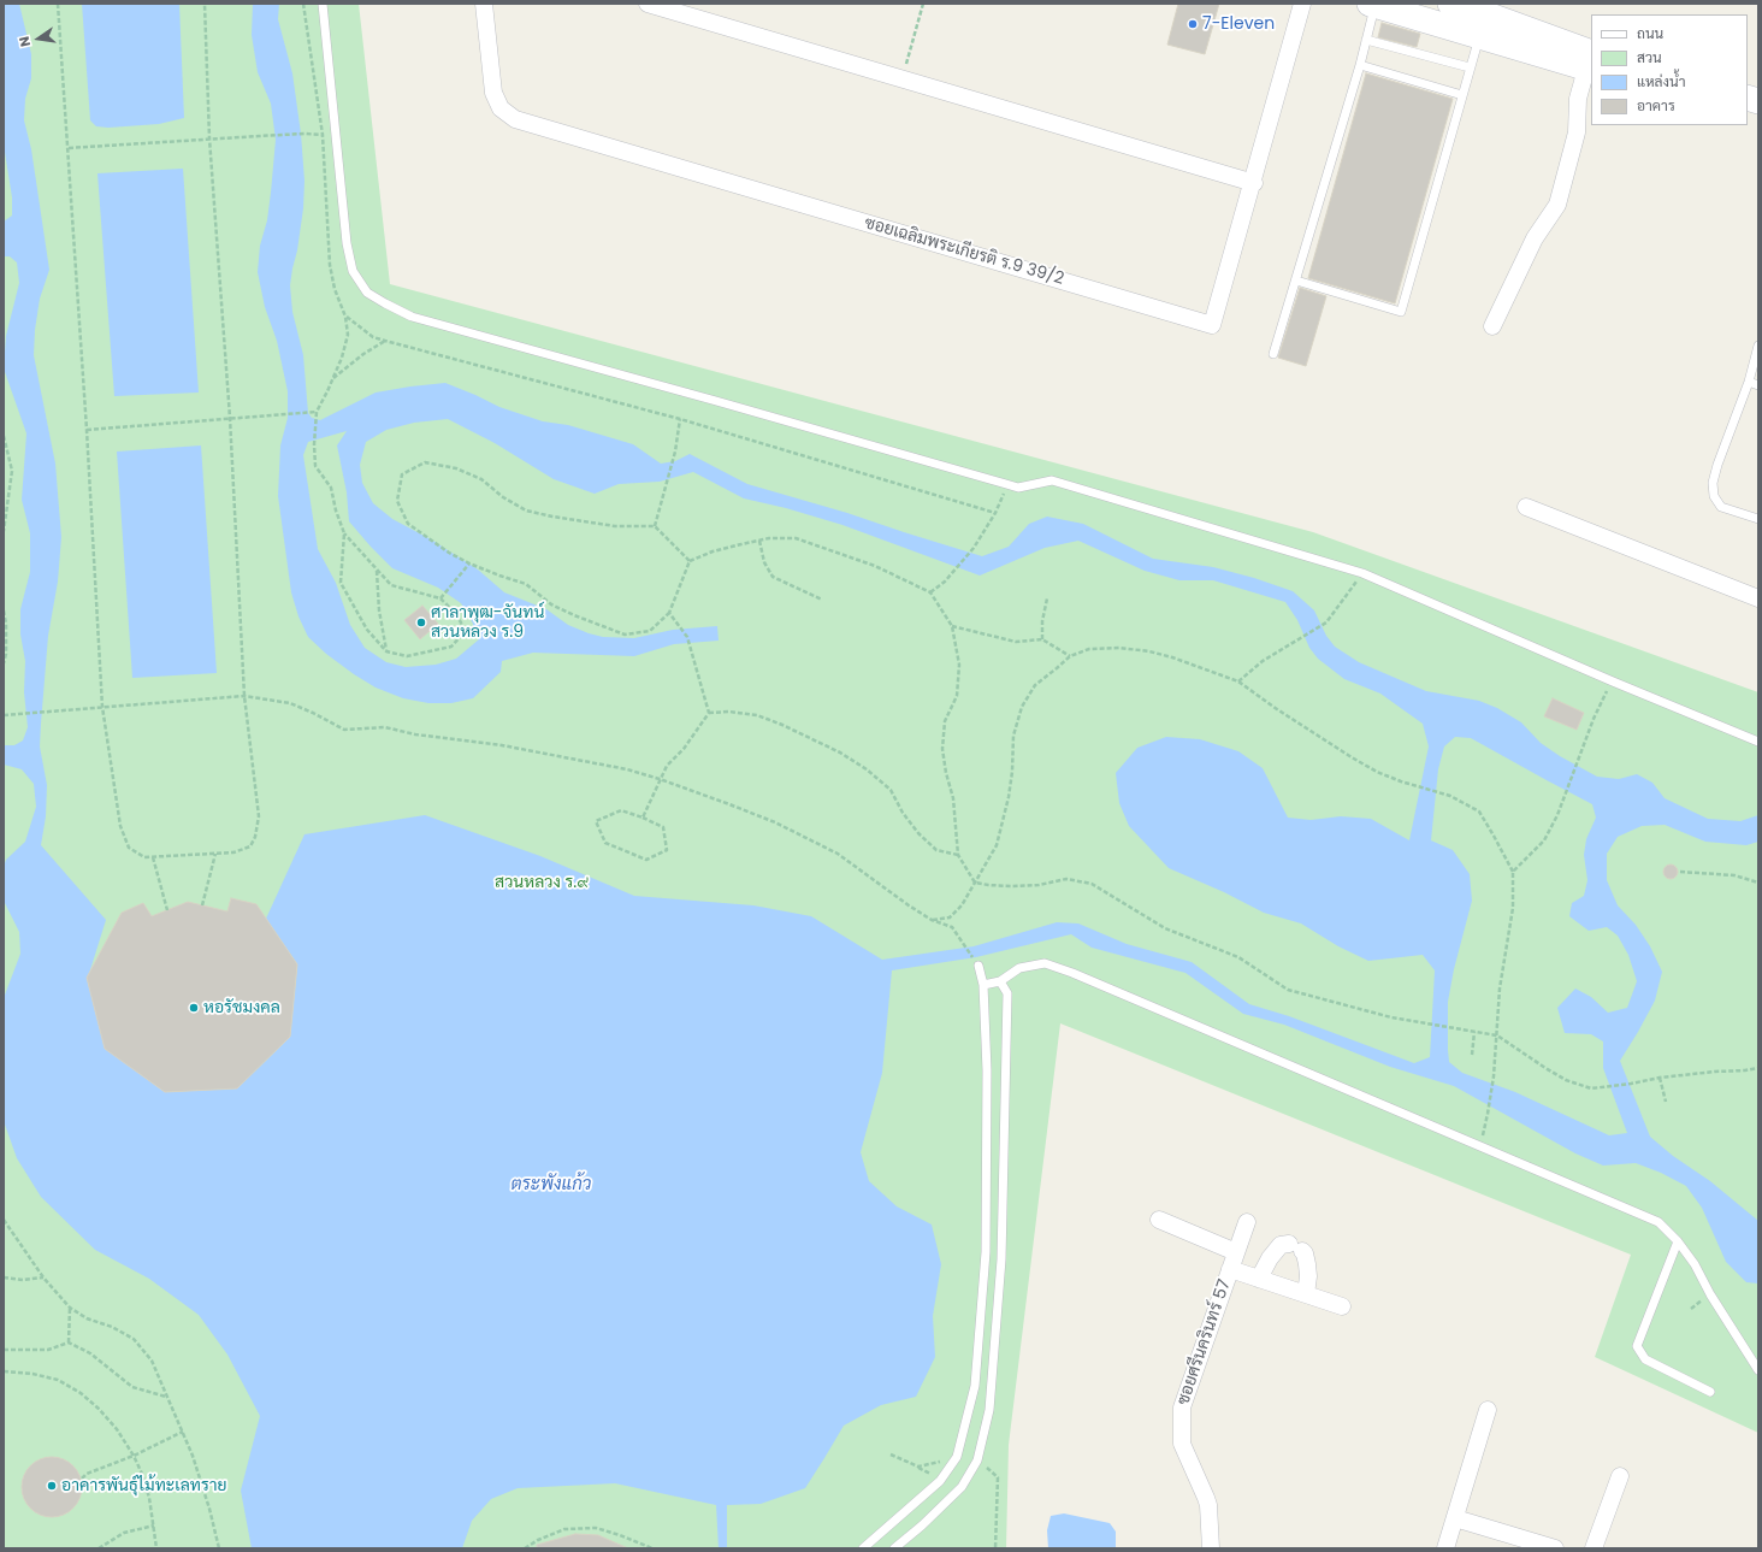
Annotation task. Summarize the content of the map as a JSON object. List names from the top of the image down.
{
  "streets": {
    "street": ["ซอยเฉลิมพระเกียรติ ร.9 39/2", "ซอยศรีนครินทร์ 57"]
  },
  "water": ["ตระพังแก้ว"],
  "parks": ["สวนหลวง ร.๙"],
  "places": [
    "7-Eleven",
    "ศาลาพุฒ-จันทน์ สวนหลวง ร.9",
    "หอรัชมงคล",
    "อาคารพันธ์ุไม้ทะเลทราย"
  ],
  "legend": [
    "ถนน",
    "สวน",
    "แหล่งน้ำ",
    "อาคาร"
  ],
  "north": "left"
}
